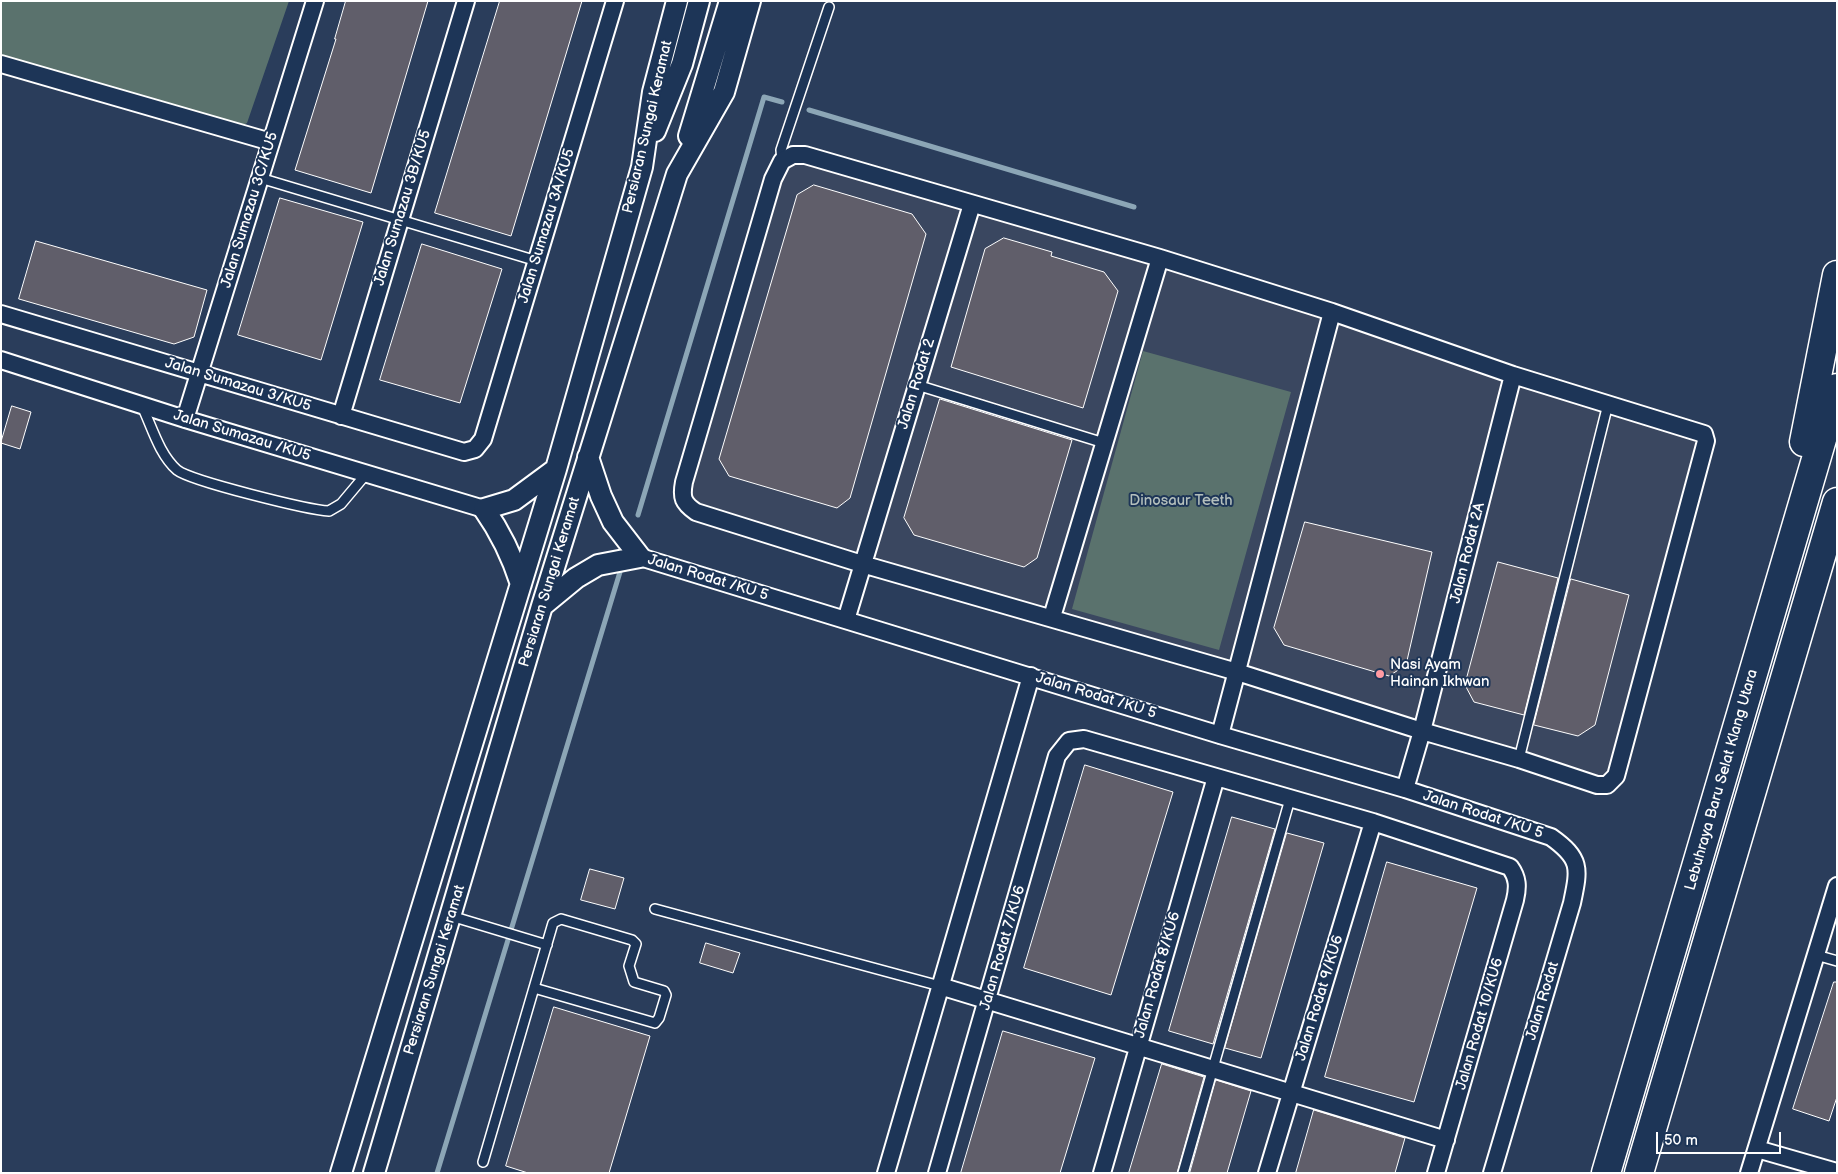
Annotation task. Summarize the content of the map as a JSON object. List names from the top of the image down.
{
  "streets": {
    "highway": ["Lebuhraya Baru Selat Klang Utara"],
    "street": [
      "Persiaran Sungai Keramat",
      "Jalan Sumazau 3B/KU5",
      "Jalan Sumazau 3C/KU5",
      "Jalan Sumazau 3A/KU5",
      "Jalan Rodat 2",
      "Jalan Sumazau 3/KU5",
      "Jalan Sumazau /KU5",
      "Jalan Rodat 2A",
      "Jalan Rodat /KU 5",
      "Jalan Rodat 7/KU6",
      "Jalan Rodat 8/KU6",
      "Jalan Rodat 9/KU6",
      "Jalan Rodat",
      "Jalan Rodat 10/KU6"
    ]
  },
  "crossings": [
    ["Jalan Sumazau 3B/KU5", "Jalan Sumazau 3/KU5"],
    ["Jalan Sumazau 3C/KU5", "Jalan Sumazau 3/KU5"],
    ["Jalan Sumazau 3C/KU5", "Jalan Sumazau /KU5"],
    ["Jalan Sumazau 3A/KU5", "Jalan Sumazau 3/KU5"],
    ["Jalan Rodat 2", "Jalan Rodat /KU 5"],
    ["Jalan Rodat 2A", "Jalan Rodat /KU 5"],
    ["Jalan Rodat /KU 5", "Jalan Rodat"],
    ["Jalan Rodat 7/KU6", "Jalan Rodat 8/KU6"],
    ["Jalan Rodat 9/KU6", "Jalan Rodat 10/KU6"]
  ],
  "parks": ["Dinosaur Teeth"],
  "places": ["Nasi Ayam Hainan Ikhwan"],
  "scale_bar": "50 m"
}
